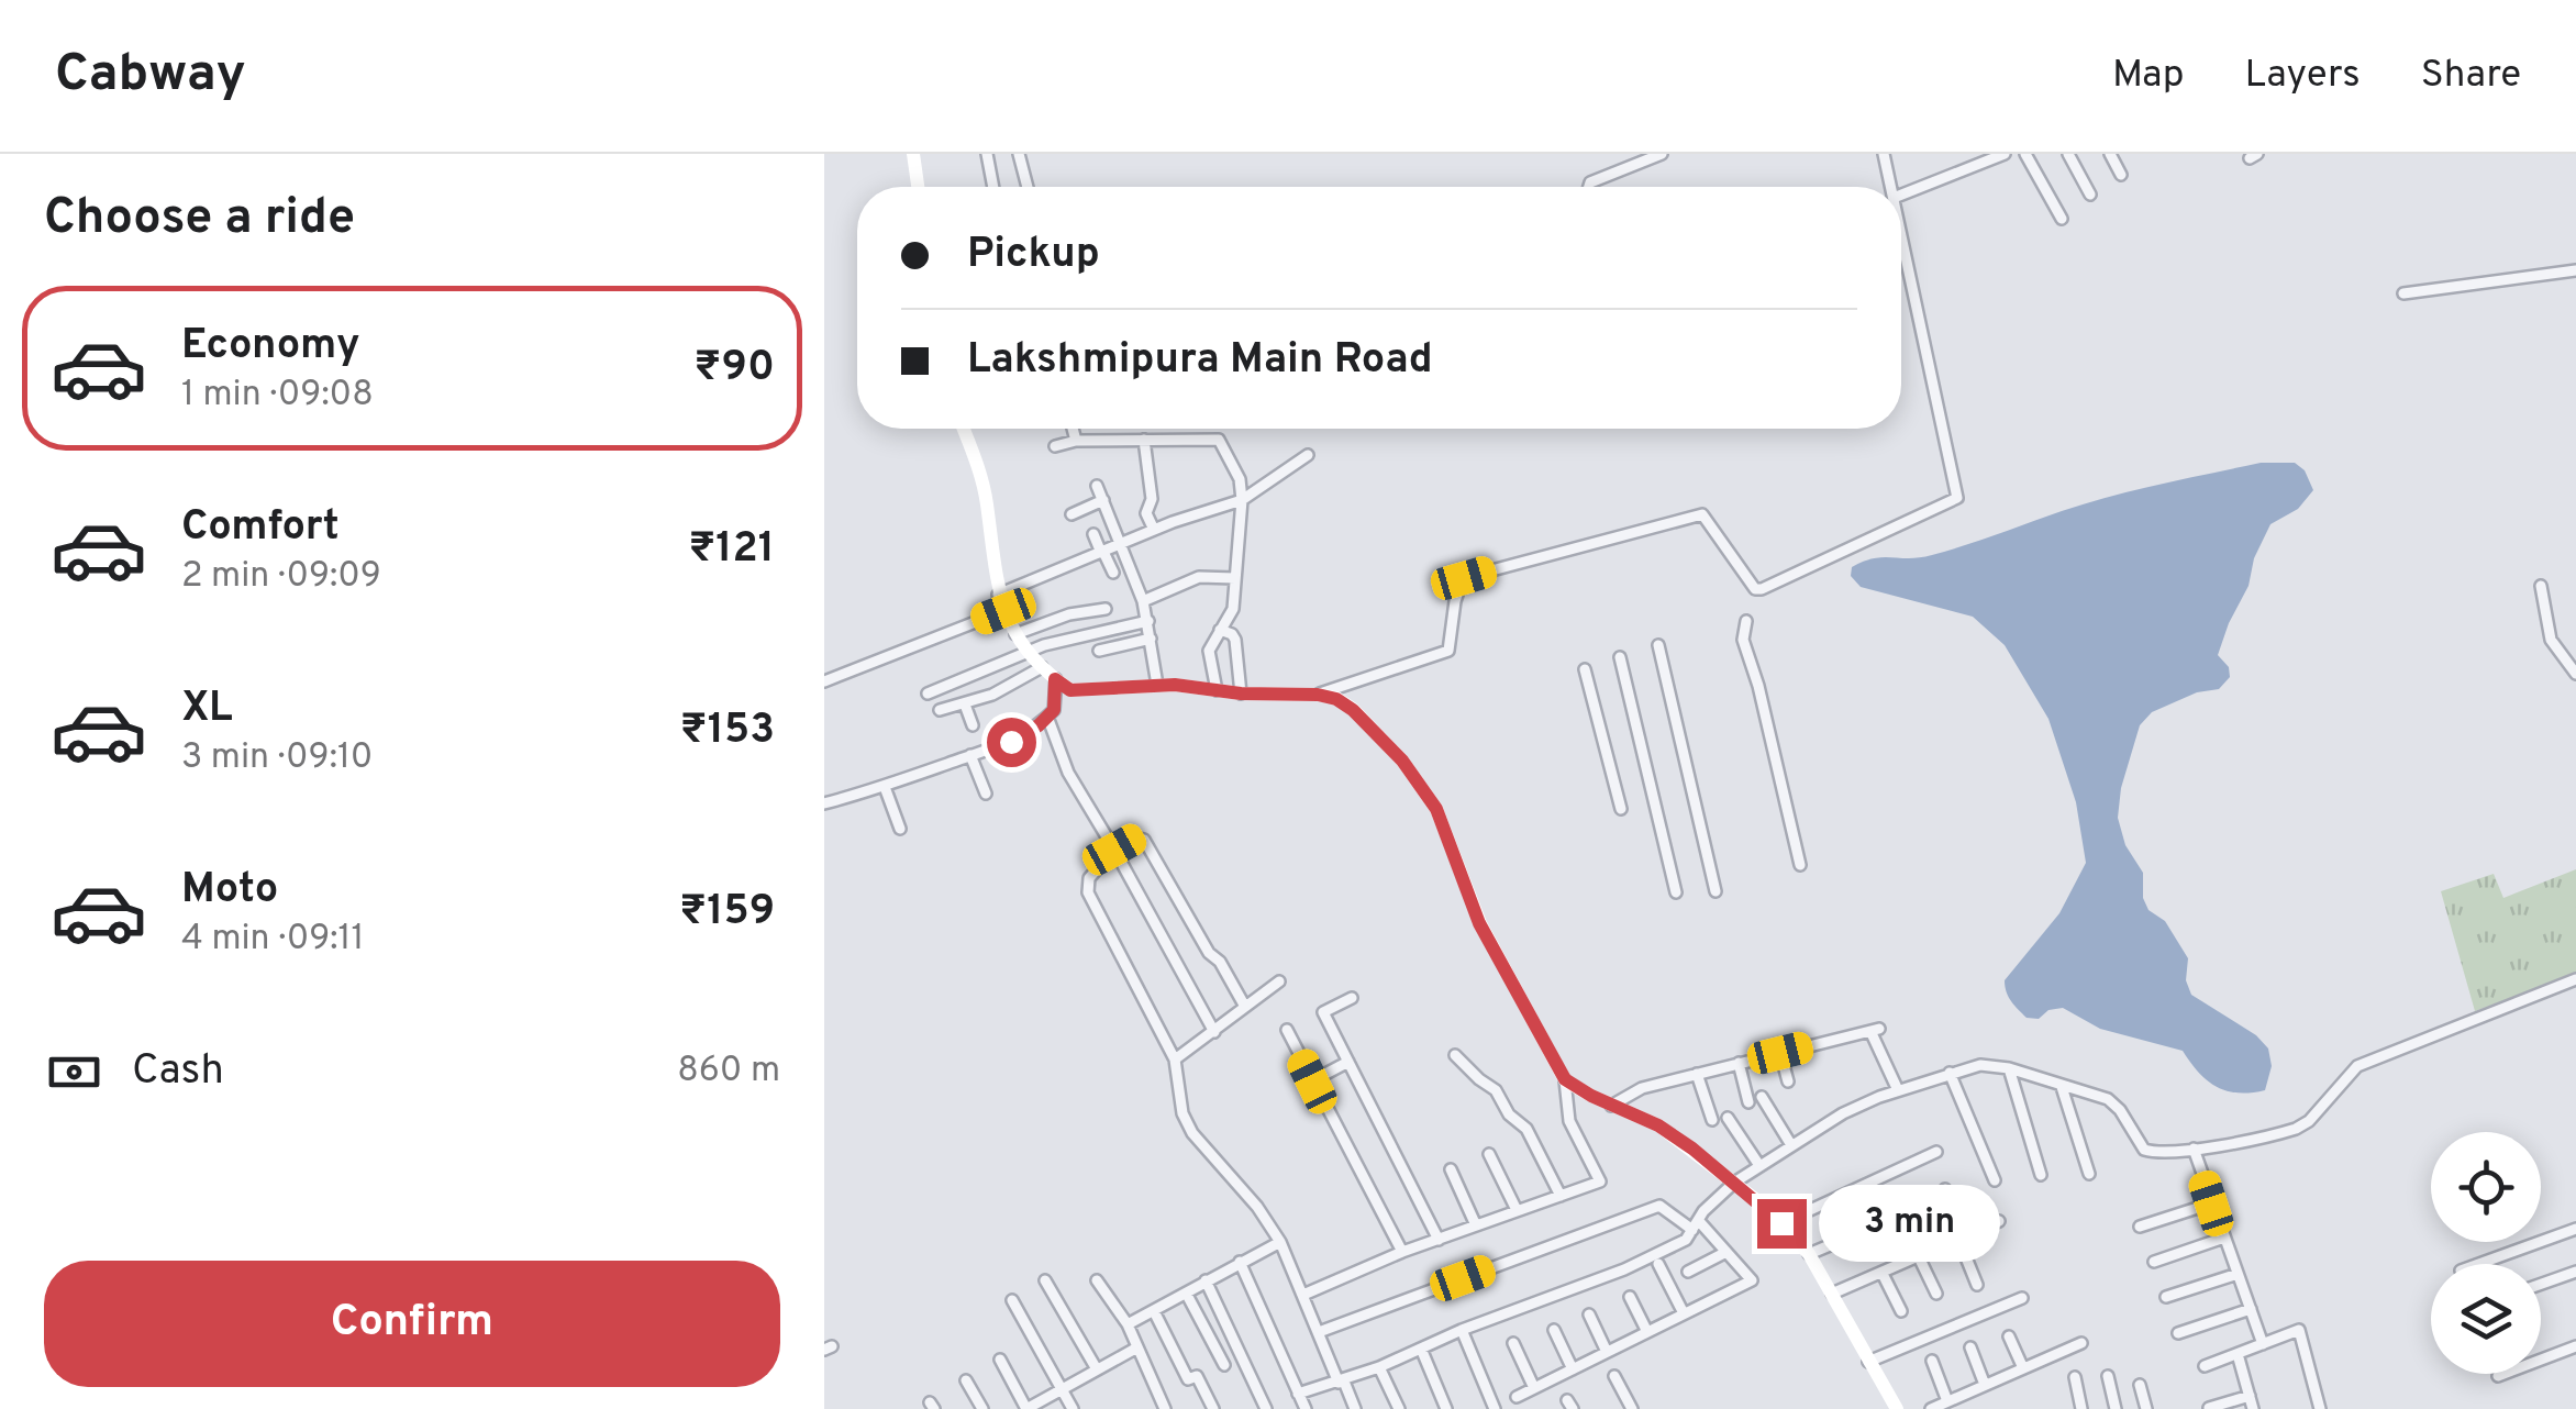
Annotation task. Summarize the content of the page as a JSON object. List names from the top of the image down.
{
  "page": {
    "header": "Cabway",
    "nav": ["Map", "Layers", "Share"],
    "heading": "Choose a ride",
    "banner": ["Pickup", "Lakshmipura Main Road"],
    "list": [
      {
        "name": "Economy",
        "note": "1 min · 09:08",
        "value": "₹90"
      },
      {
        "name": "Comfort",
        "note": "2 min · 09:09",
        "value": "₹121"
      },
      {
        "name": "XL",
        "note": "3 min · 09:10",
        "value": "₹153"
      },
      {
        "name": "Moto",
        "note": "4 min · 09:11",
        "value": "₹159"
      }
    ],
    "pay": ["Cash", "860 m"],
    "bubble": "3 min",
    "buttons": "Confirm"
  }
}
